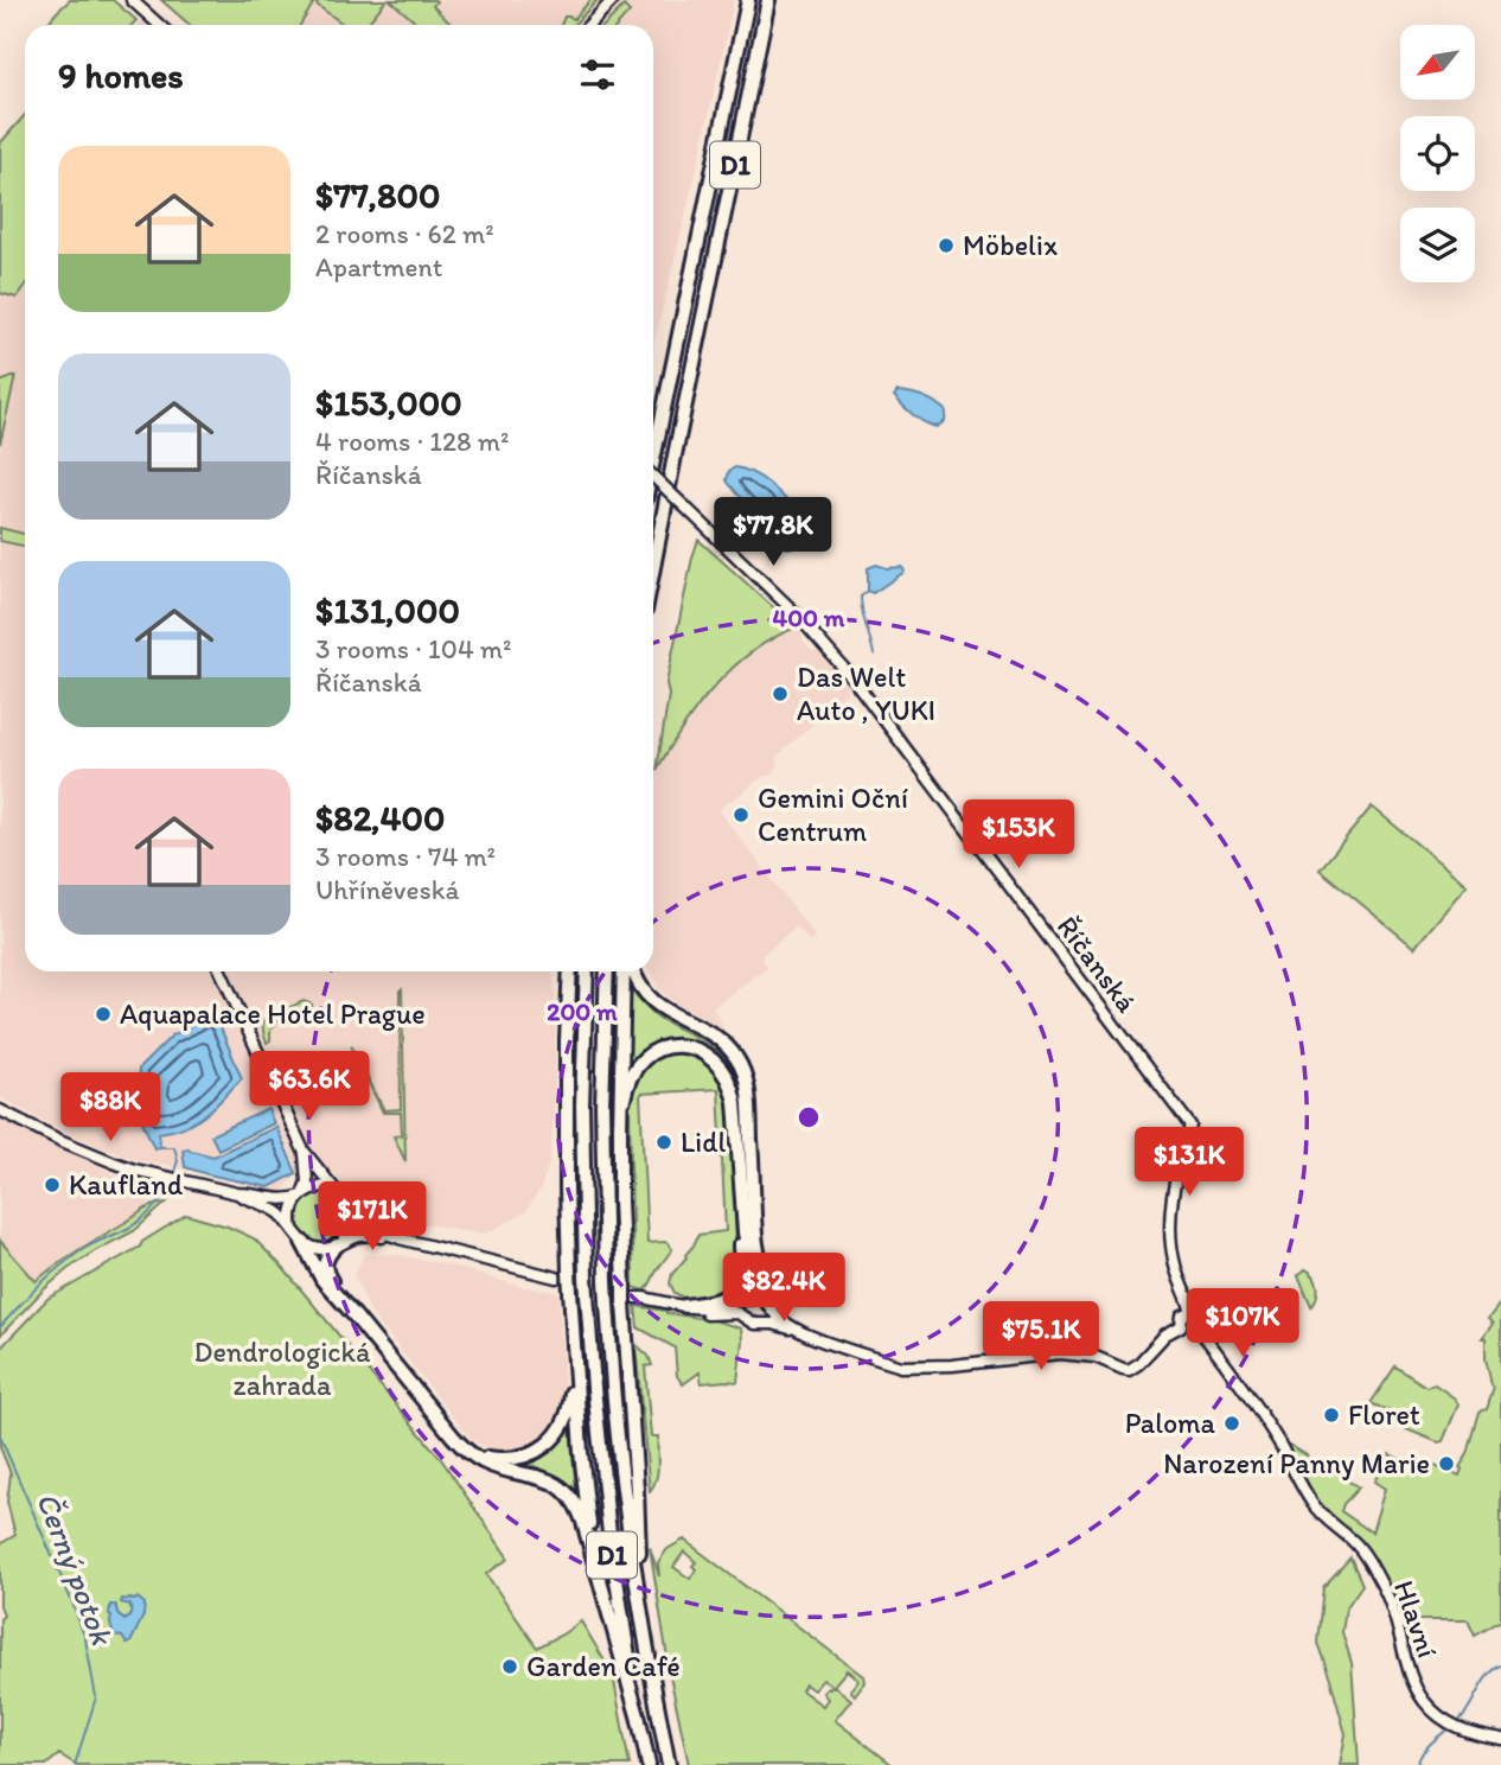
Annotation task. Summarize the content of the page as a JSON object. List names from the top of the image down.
{
  "streets": {
    "highway": ["D1"],
    "street": ["Říčanská", "Hlavní"]
  },
  "crossings": [
    ["Říčanská", "Hlavní"]
  ],
  "water": ["Černý potok"],
  "parks": ["Dendrologická zahrada"],
  "places": [
    "Möbelix",
    "Das Welt Auto , YUKI",
    "Gemini Oční Centrum",
    "Aquapalace Hotel Prague",
    "Lidl",
    "Kaufland",
    "Floret",
    "Paloma",
    "Narození Panny Marie",
    "Garden Café"
  ],
  "north": "bottom left",
  "page": {
    "heading": "9 homes",
    "list": [
      {
        "name": "$77,800",
        "note": "2 rooms · 62 m² · Apartment"
      },
      {
        "name": "$153,000",
        "note": "4 rooms · 128 m² · Říčanská"
      },
      {
        "name": "$131,000",
        "note": "3 rooms · 104 m² · Říčanská"
      },
      {
        "name": "$82,400",
        "note": "3 rooms · 74 m² · Uhříněveská"
      }
    ],
    "price": [
      "$77.8K",
      "$153K",
      "$63.6K",
      "$88K",
      "$131K",
      "$171K",
      "$82.4K",
      "$107K",
      "$75.1K"
    ]
  },
  "rings": ["400 m", "200 m"]
}
